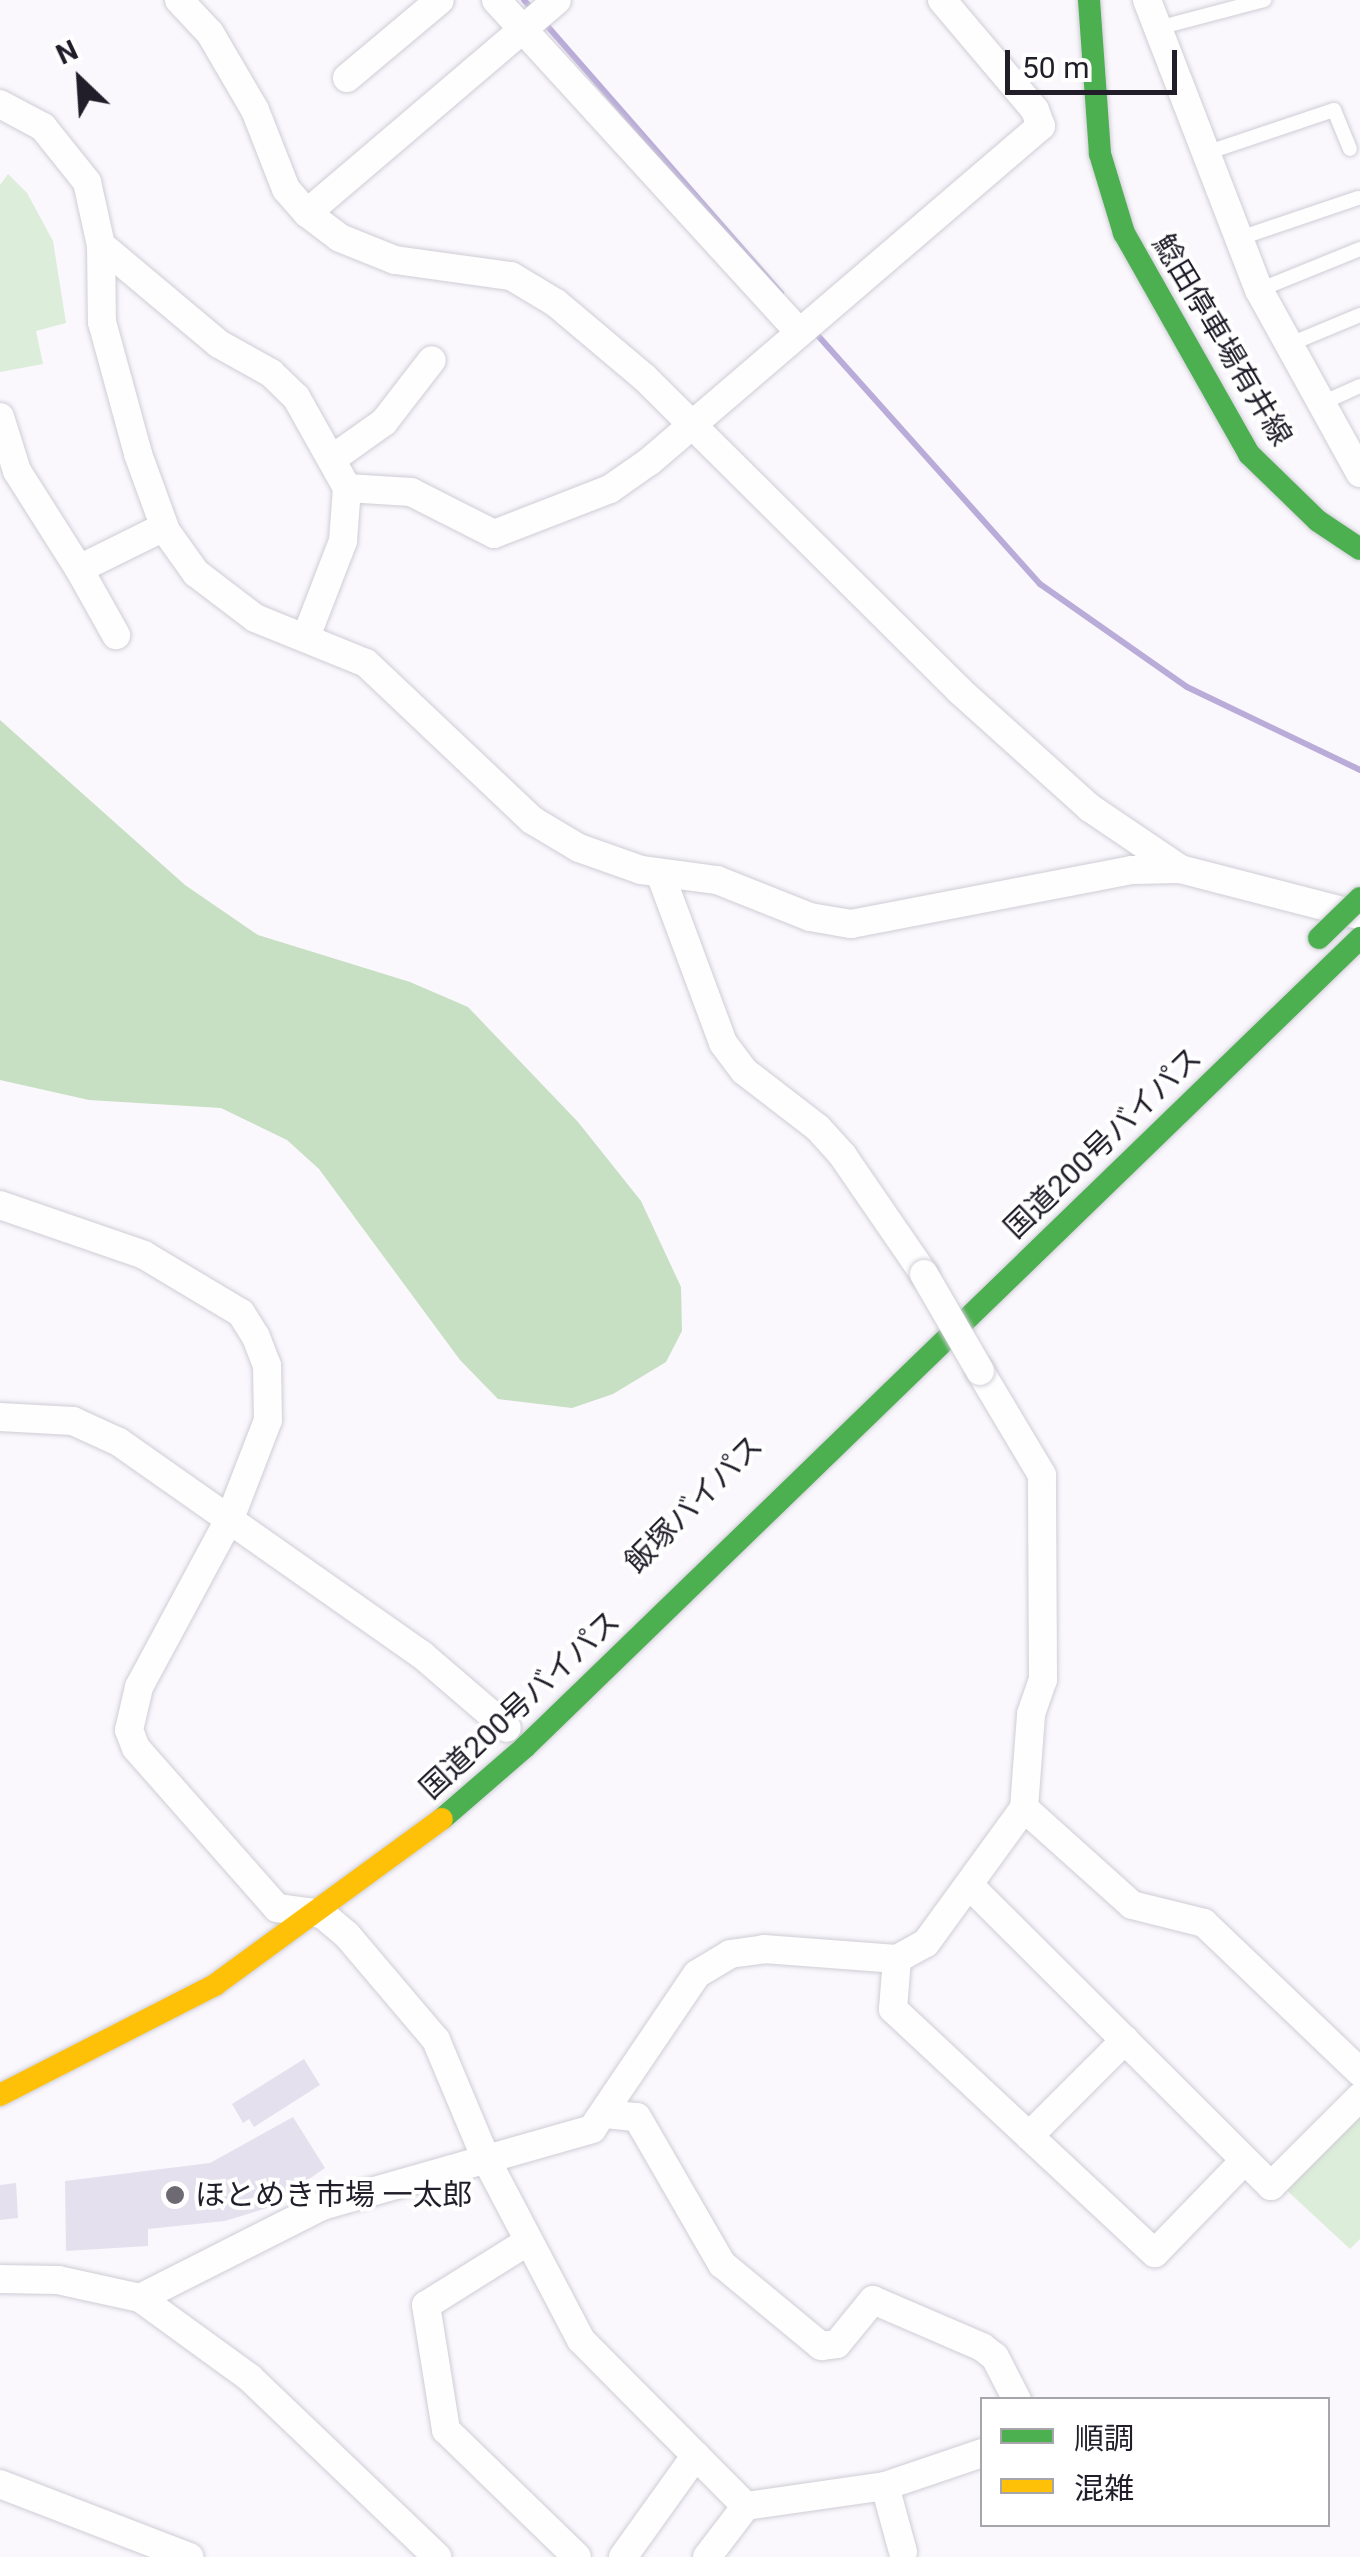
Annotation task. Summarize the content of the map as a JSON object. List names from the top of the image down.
{
  "streets": {
    "main road": ["鯰田停車場有井線", "国道200号バイパス"]
  },
  "places": ["ほとめき市場 一太郎"],
  "legend": ["順調", "混雑"],
  "scale_bar": "50 m",
  "north": "top left"
}
